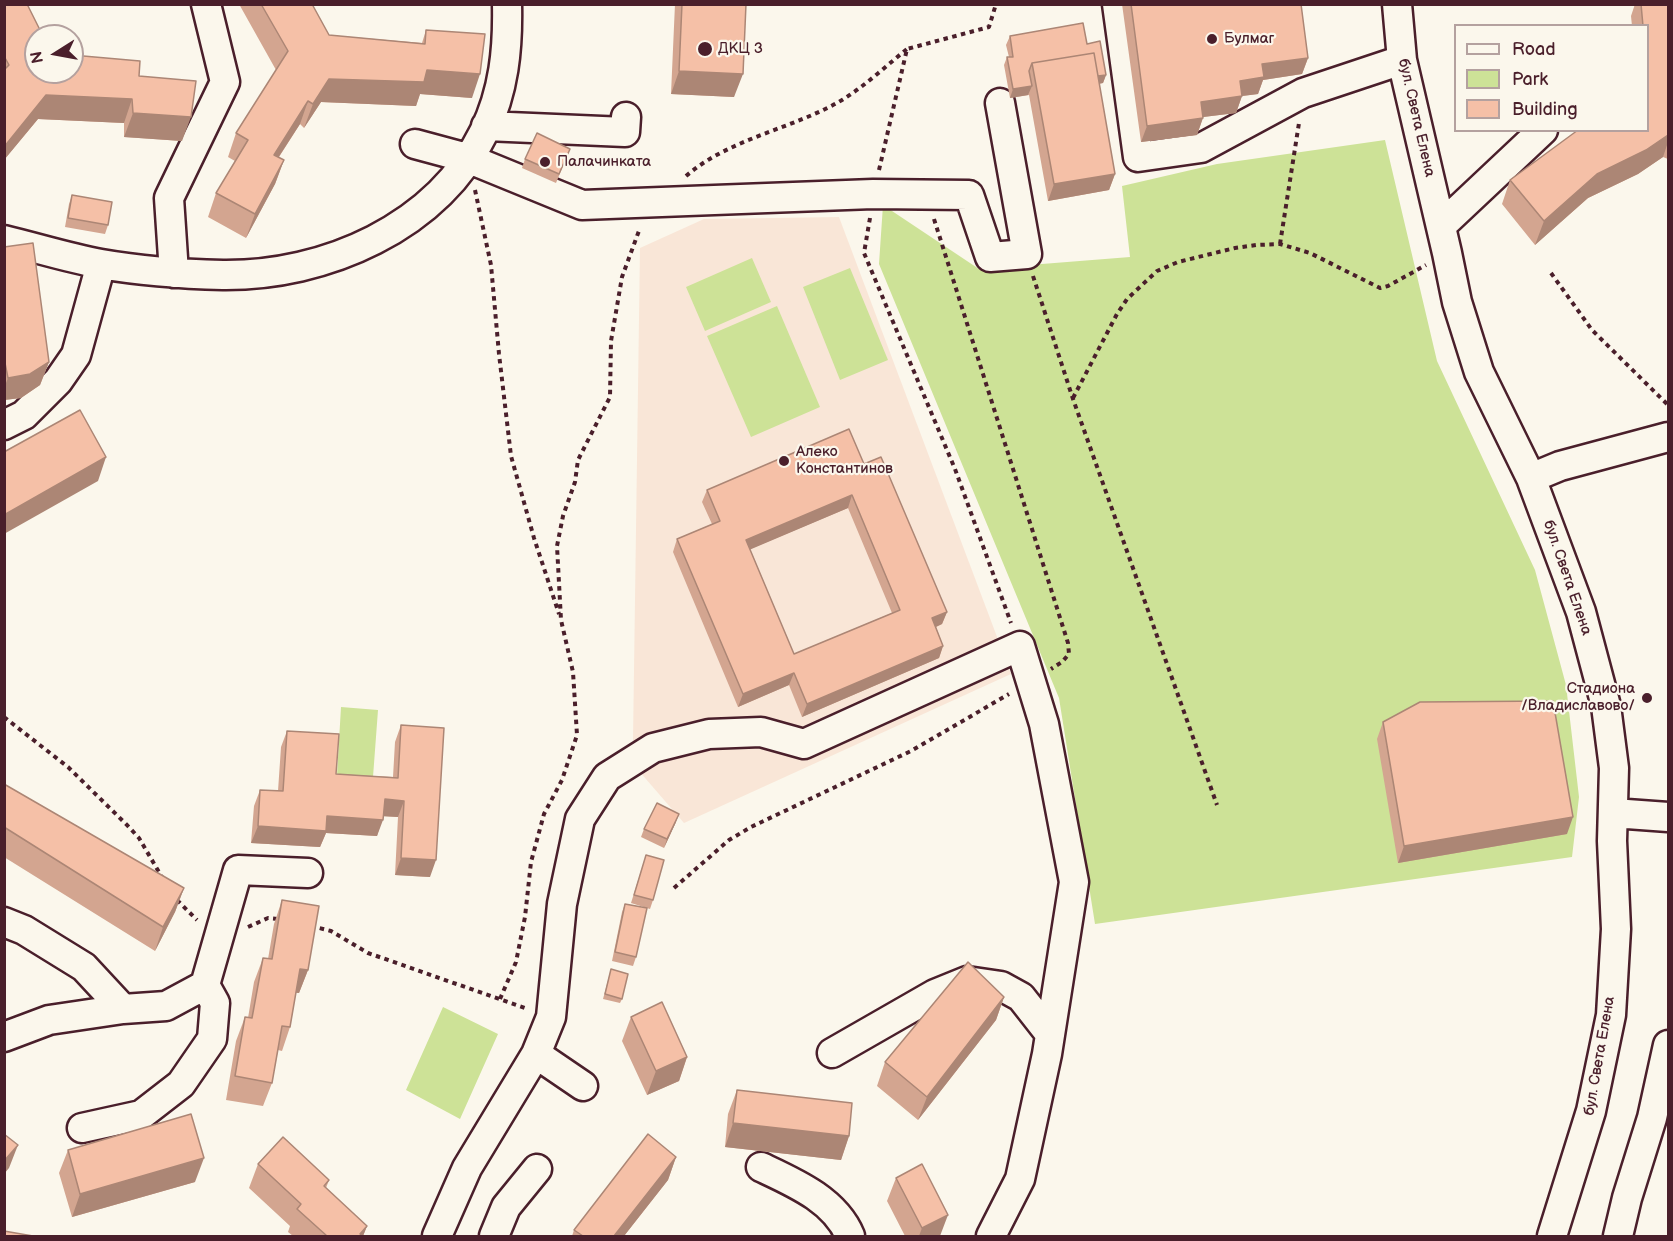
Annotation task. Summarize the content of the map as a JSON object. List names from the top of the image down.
{
  "streets": {
    "street": ["бул. Света Елена"]
  },
  "places": [
    "Булмаг",
    "ДКЦ 3",
    "Палачинката",
    "Алеко Константинов",
    "Стадиона /Владиславово/"
  ],
  "legend": ["Road", "Park", "Building"],
  "north": "left"
}
